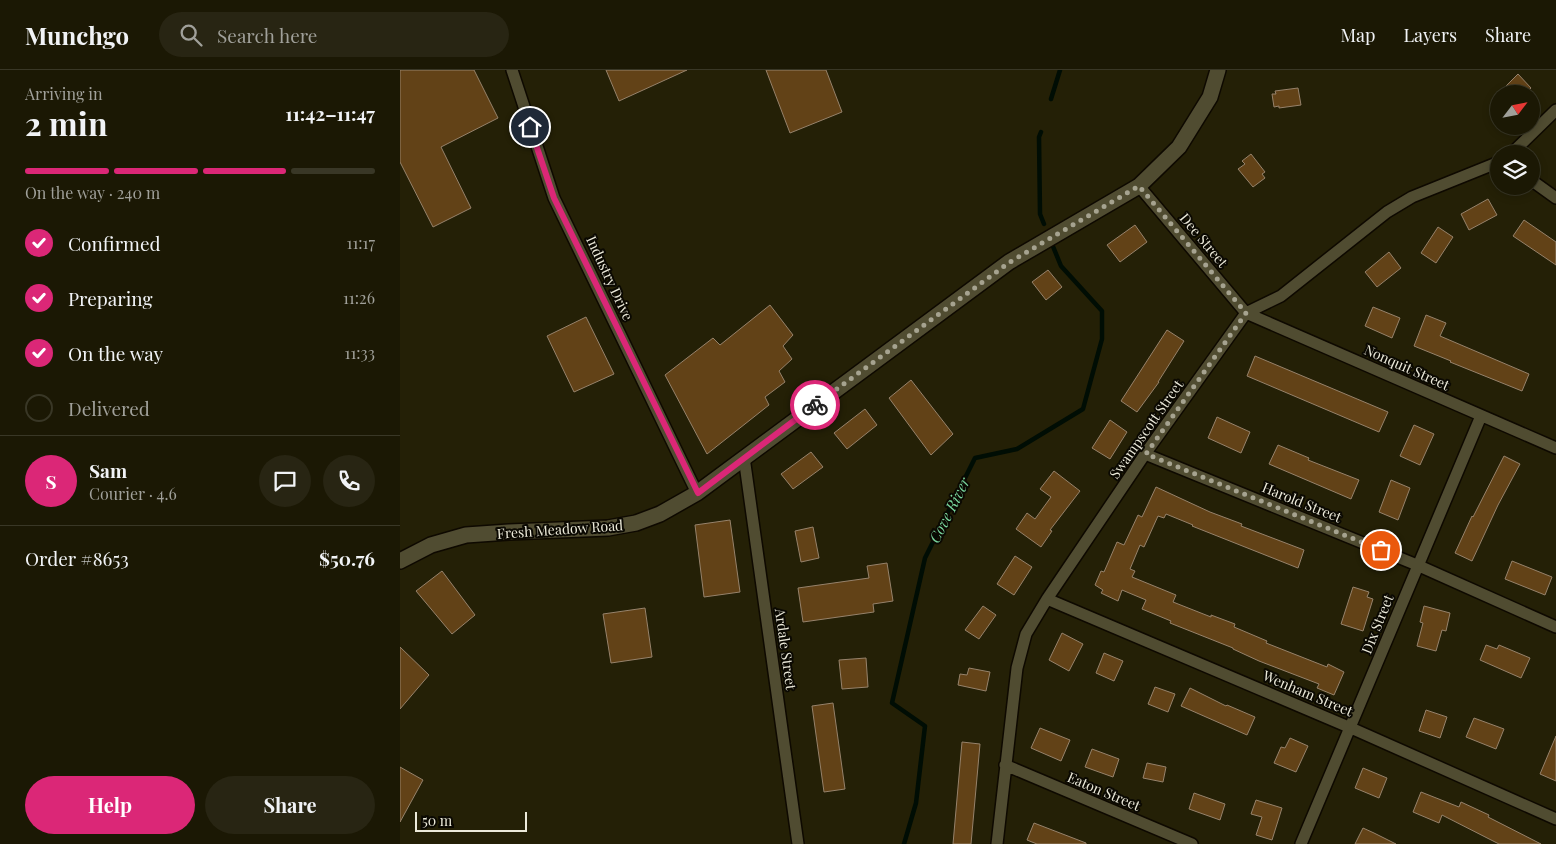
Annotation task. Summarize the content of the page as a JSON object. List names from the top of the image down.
{
  "streets": {
    "street": [
      "Dee Street",
      "Industry Drive",
      "Nonquit Street",
      "Swampscott Street",
      "Harold Street",
      "Fresh Meadow Road",
      "Dix Street",
      "Ardale Street",
      "Wenham Street",
      "Eaton Street"
    ]
  },
  "crossings": [
    ["Dee Street", "Nonquit Street"],
    ["Dee Street", "Swampscott Street"],
    ["Dee Street", "Fresh Meadow Road"],
    ["Industry Drive", "Fresh Meadow Road"],
    ["Nonquit Street", "Swampscott Street"],
    ["Nonquit Street", "Dix Street"],
    ["Swampscott Street", "Harold Street"],
    ["Swampscott Street", "Wenham Street"],
    ["Swampscott Street", "Eaton Street"],
    ["Harold Street", "Dix Street"],
    ["Fresh Meadow Road", "Ardale Street"],
    ["Dix Street", "Wenham Street"]
  ],
  "water": ["Cove River"],
  "scale_bar": "50 m",
  "north": "top right",
  "page": {
    "header": "Munchgo",
    "search": "Search here",
    "nav": ["Map", "Layers", "Share"],
    "heading": ["2 min", "Arriving in", "11:42–11:47"],
    "panel": [
      "Sam",
      "Courier · 4.6",
      "Order #8653",
      "$50.76"
    ],
    "bar": "On the way · 240 m",
    "list": [
      ["Confirmed", "11:17"],
      ["Preparing", "11:26"],
      ["On the way", "11:33"],
      "Delivered"
    ],
    "round": "S",
    "buttons": ["Help", "Share"],
    "scale": "50 m"
  }
}
